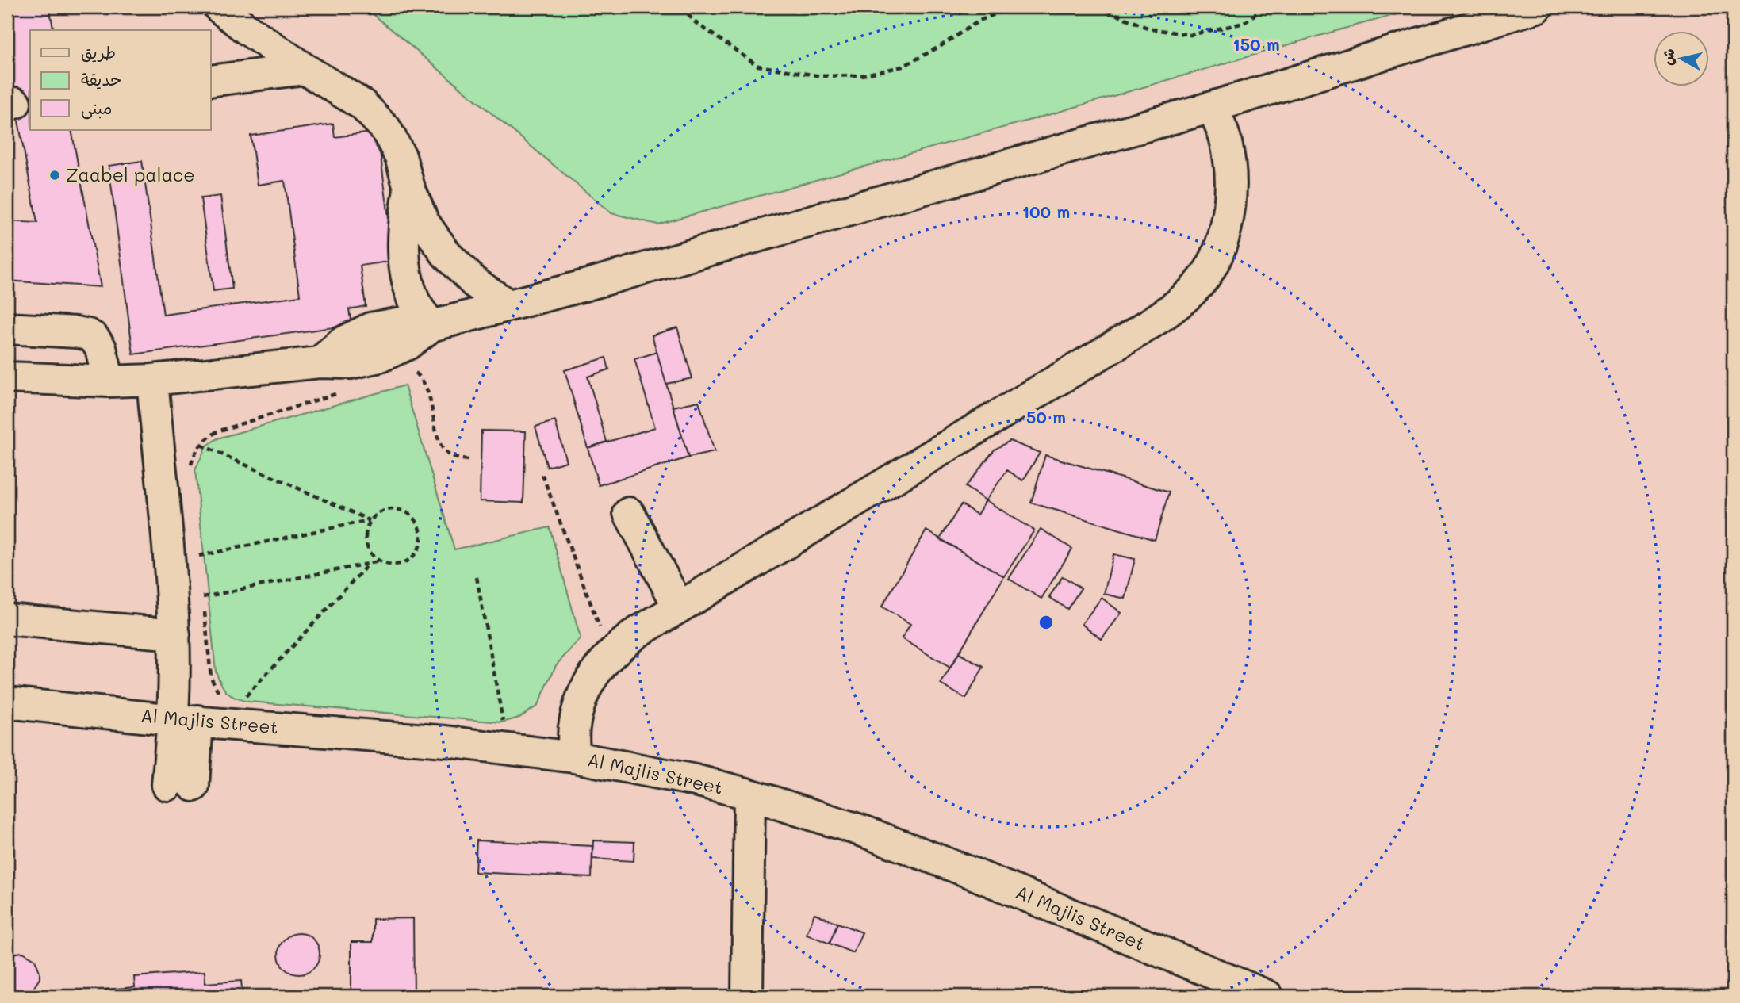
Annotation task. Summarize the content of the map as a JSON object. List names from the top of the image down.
{
  "streets": {
    "street": ["Al Majlis Street"]
  },
  "places": ["Zaabel palace"],
  "legend": ["طريق", "حديقة", "مبنى"],
  "north": "left",
  "rings": ["150 m", "100 m", "50 m"]
}
